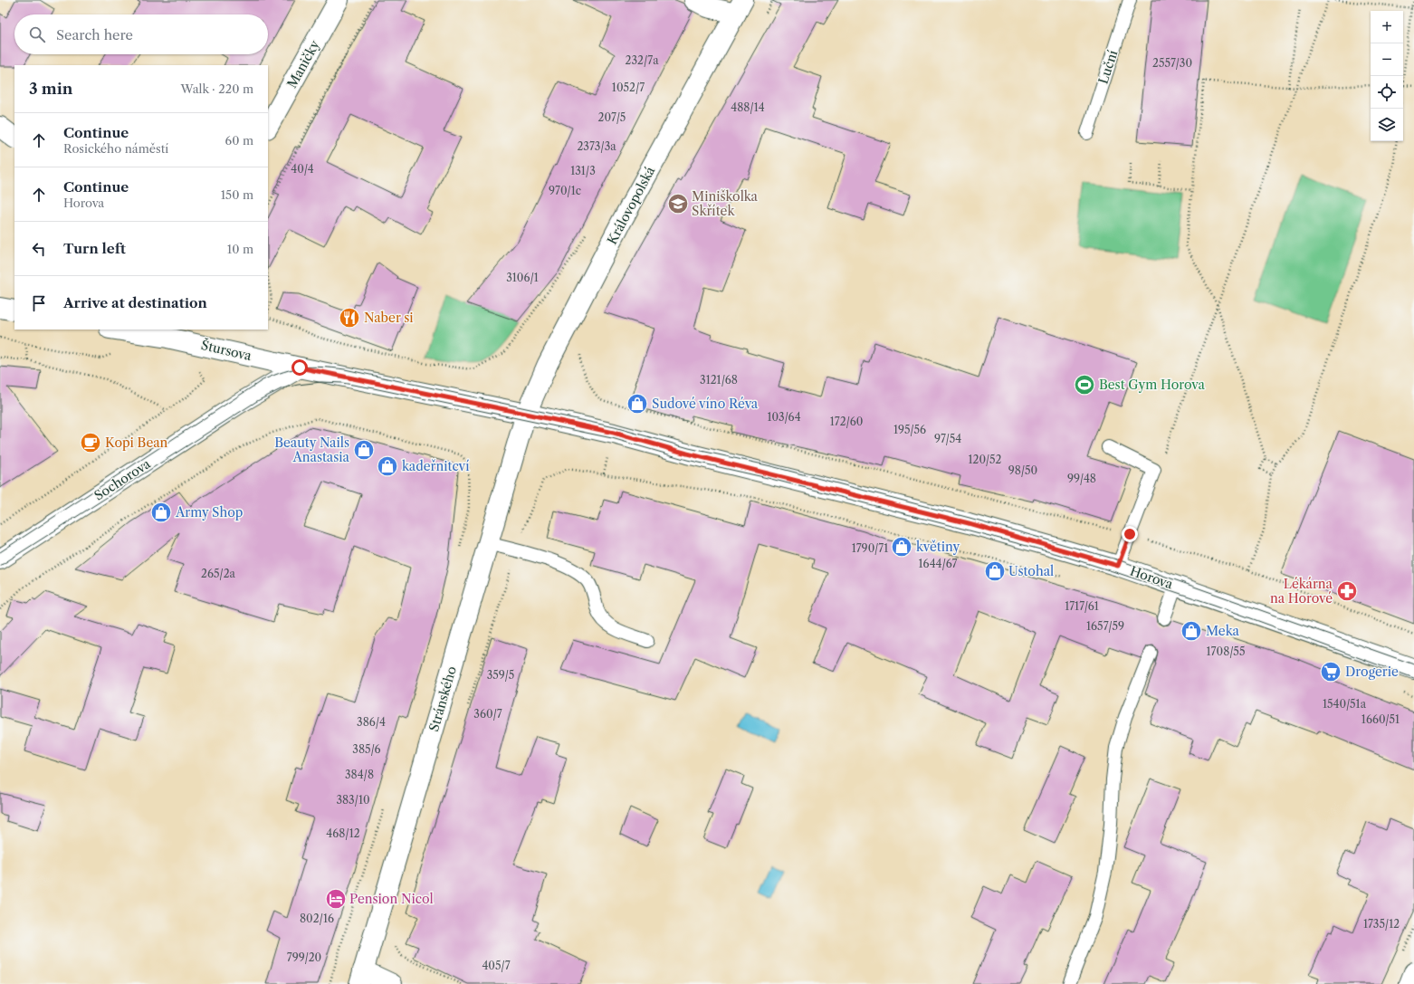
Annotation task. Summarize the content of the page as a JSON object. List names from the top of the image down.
{
  "streets": {
    "street": [
      "Maničky",
      "Královopolská",
      "Štursova",
      "Sochorova",
      "Horova",
      "Stránského"
    ],
    "lane": ["Luční"]
  },
  "crossings": [
    ["Královopolská", "Štursova"],
    ["Královopolská", "Horova"],
    ["Královopolská", "Stránského"],
    ["Štursova", "Sochorova"],
    ["Štursova", "Horova"],
    ["Štursova", "Stránského"],
    ["Horova", "Stránského"]
  ],
  "places": {
    "school or university": ["Miniškolka Skřítek"],
    "restaurant": ["Naber si"],
    "sports": ["Best Gym Horova"],
    "shop": [
      "Sudové víno Réva",
      "Beauty Nails Anastasia",
      "kadeřnitcví",
      "Army Shop",
      "květiny",
      "Ustohal",
      "Meka"
    ],
    "cafe": ["Kopi Bean"],
    "pharmacy": ["Lékárna na Horové"],
    "supermarket": ["Drogerie"],
    "hotel": ["Pension Nicol"]
  },
  "house_numbers": [
    "232/7a",
    "2557/30",
    "1052/7",
    "488/14",
    "207/5",
    "2373/3a",
    "40/4",
    "131/3",
    "970/1c",
    "3106/1",
    "3121/68",
    "103/64",
    "172/60",
    "195/56",
    "97/54",
    "120/52",
    "98/50",
    "99/48",
    "1790/71",
    "1644/67",
    "265/2a",
    "1717/61",
    "1657/59",
    "1708/55",
    "359/5",
    "1540/51a",
    "360/7",
    "1660/51",
    "386/4",
    "385/6",
    "384/8",
    "383/10",
    "468/12",
    "802/16",
    "1735/12",
    "799/20",
    "405/7"
  ],
  "page": {
    "map_buttons": ["+", "−"],
    "search": "Search here",
    "heading": ["3 min", "Walk · 220 m"],
    "list": [
      ["Continue", "Rosického náměstí", "60 m"],
      ["Continue", "Horova", "150 m"],
      ["Turn left", "10 m"],
      "Arrive at destination"
    ]
  }
}
